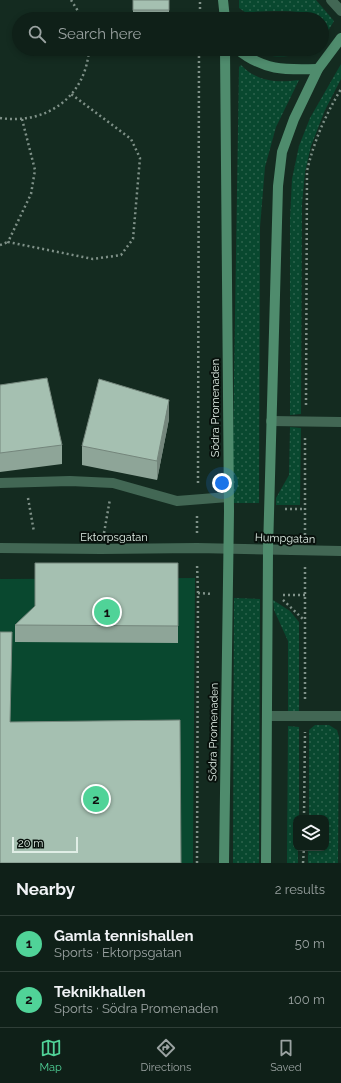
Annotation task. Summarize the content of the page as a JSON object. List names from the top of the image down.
{
  "streets": {
    "main road": ["Södra Promenaden"],
    "street": ["Ektorpsgatan", "Humpgatan"]
  },
  "crossings": [
    ["Södra Promenaden", "Ektorpsgatan"],
    ["Södra Promenaden", "Humpgatan"],
    ["Ektorpsgatan", "Humpgatan"]
  ],
  "scale_bar": "20 m",
  "page": {
    "search": "Search here",
    "pins": ["1", "2"],
    "scale": "20 m",
    "heading": ["Nearby", "2 results"],
    "list": [
      {
        "mark": "1",
        "name": "Gamla tennishallen",
        "note": "Sports · Ektorpsgatan",
        "value": "50 m"
      },
      {
        "mark": "2",
        "name": "Teknikhallen",
        "note": "Sports · Södra Promenaden",
        "value": "100 m"
      }
    ],
    "nav": ["Map", "Directions", "Saved"]
  }
}
